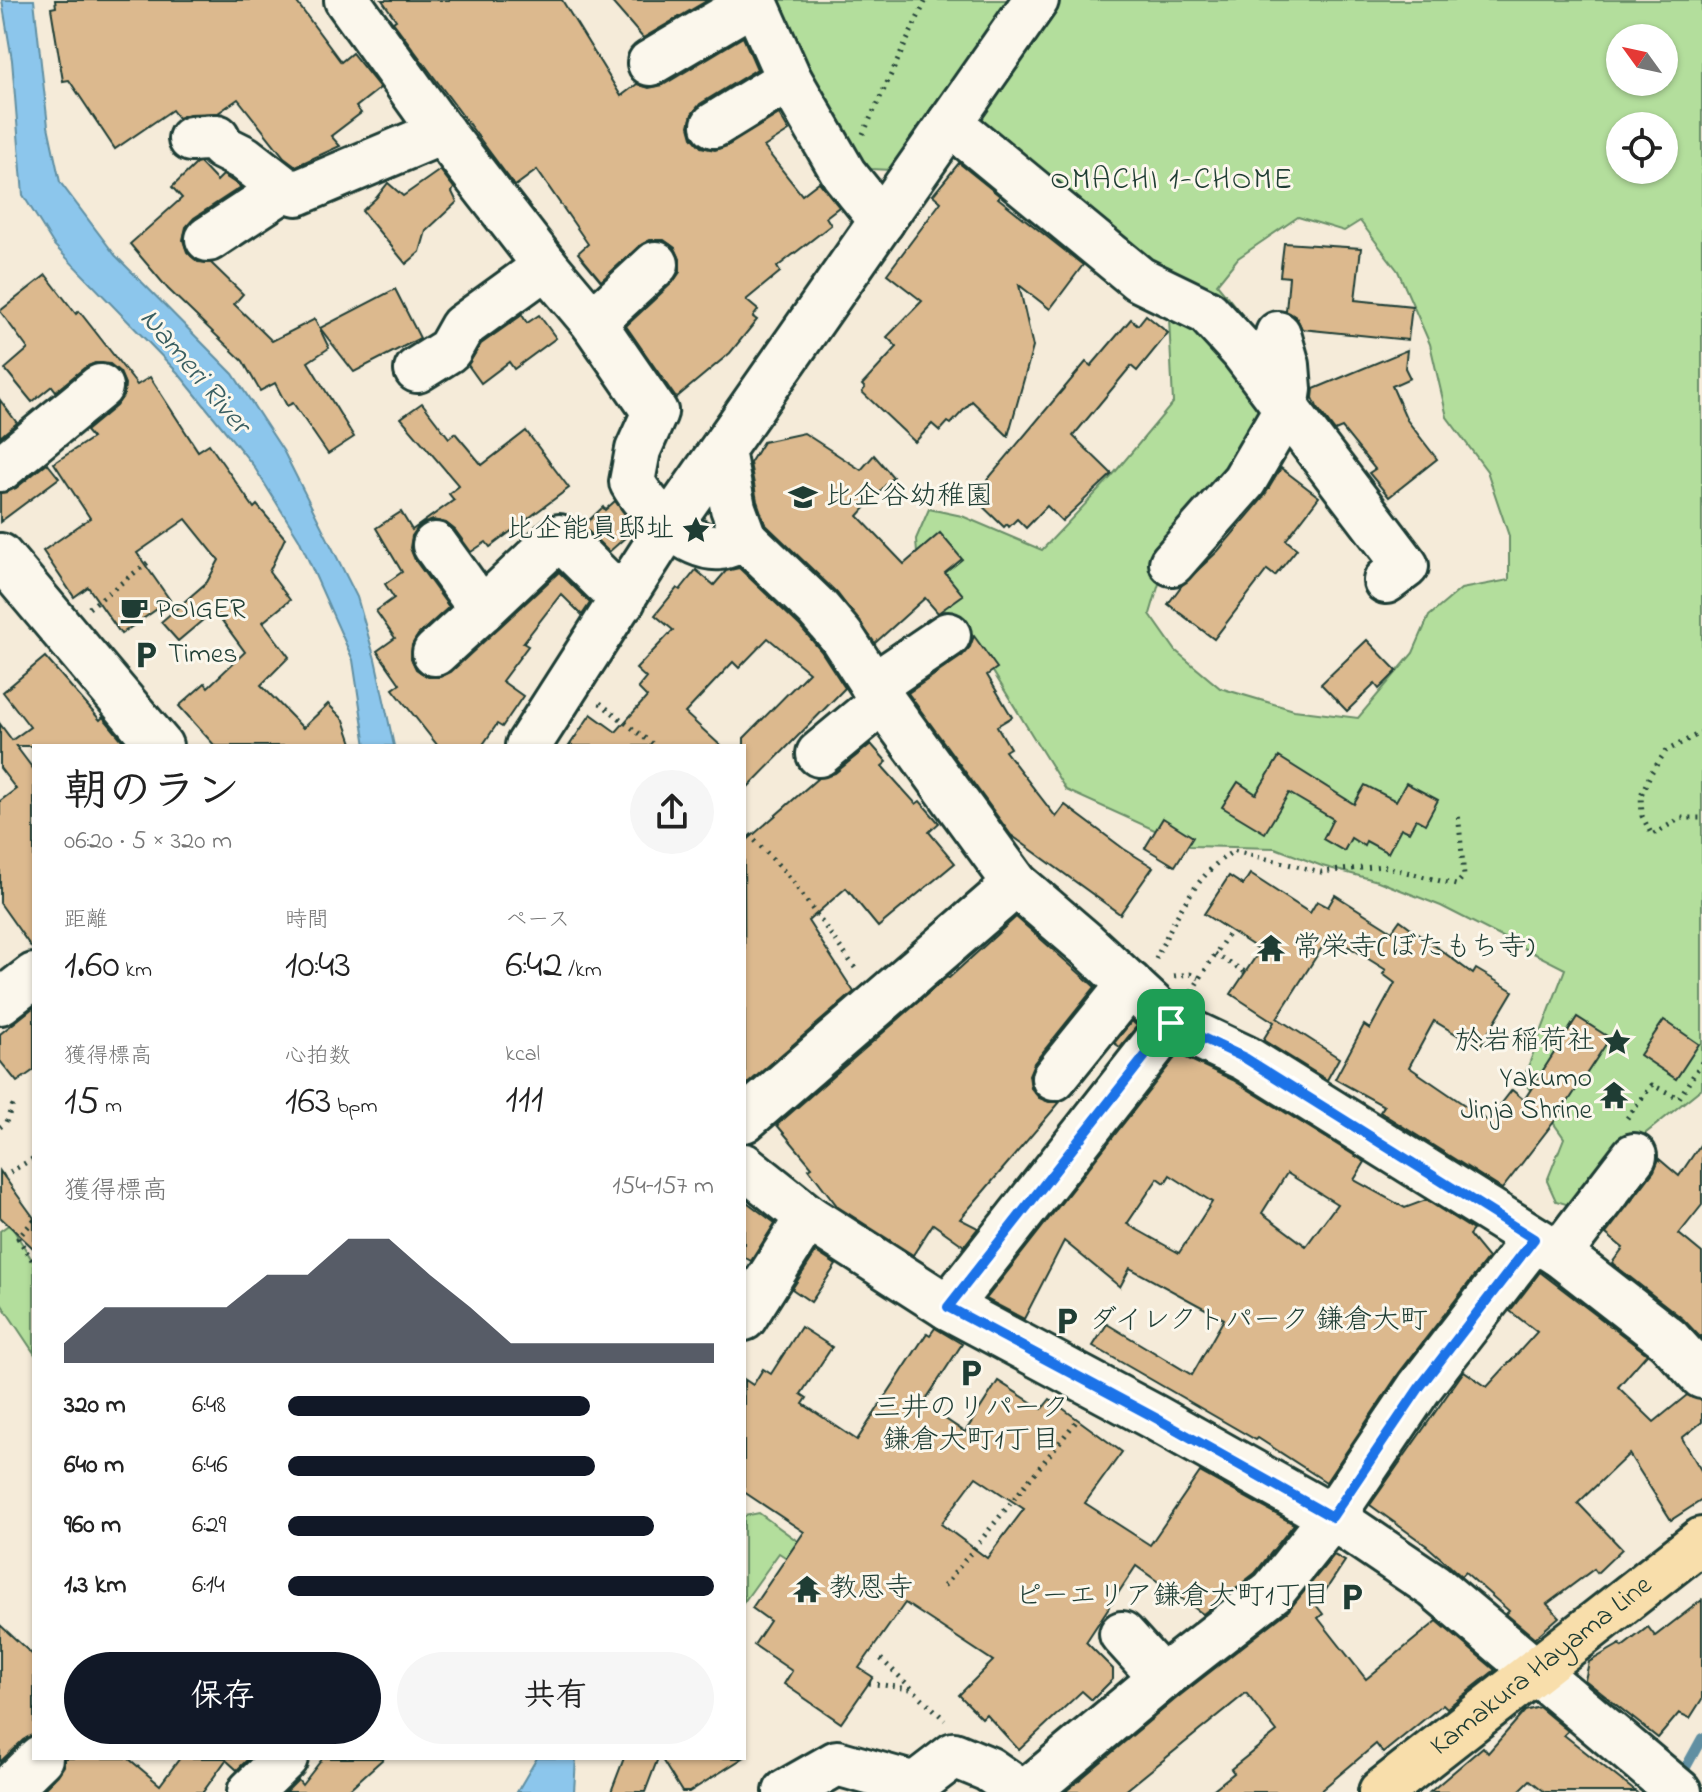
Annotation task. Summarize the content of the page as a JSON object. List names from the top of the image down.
{
  "streets": {
    "main road": ["Kamakura Hayama Line"]
  },
  "districts": ["OMACHI 1-CHOME"],
  "water": ["Nameri River"],
  "places": {
    "school or university": ["比企谷幼稚園"],
    "place": ["比企能員邸址", "於岩稲荷社"],
    "cafe": ["POIGER"],
    "parking": [
      "Times",
      "ダイレクトパーク 鎌倉大町",
      "三井のリパーク 鎌倉大町1丁目",
      "ピーエリア鎌倉大町1丁目"
    ],
    "temple": ["常栄寺(ぼたもち寺)", "Yakumo Jinja Shrine", "教恩寺"]
  },
  "north": "top left",
  "page": {
    "heading": ["朝のラン", "06:20 · 5 × 320 m"],
    "stats": [
      ["距離", "1.60 km"],
      ["時間", "10:43"],
      ["ペース", "6:42 /km"],
      ["獲得標高", "15 m"],
      ["心拍数", "163 bpm"],
      ["kcal", "111"]
    ],
    "chart": ["獲得標高", "154–157 m"],
    "list": [
      {
        "name": "320 m",
        "note": "6:48"
      },
      {
        "name": "640 m",
        "note": "6:46"
      },
      {
        "name": "960 m",
        "note": "6:29"
      },
      {
        "name": "1.3 km",
        "note": "6:14"
      }
    ],
    "buttons": ["保存", "共有"]
  }
}
